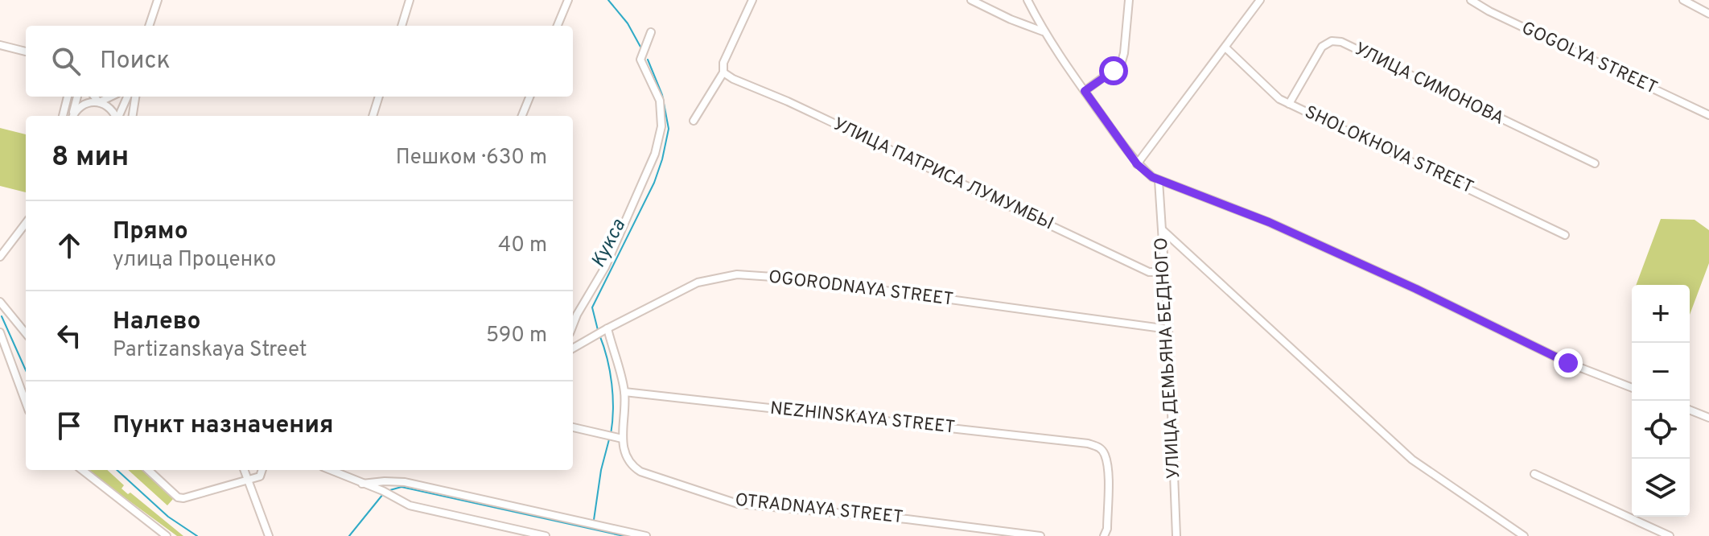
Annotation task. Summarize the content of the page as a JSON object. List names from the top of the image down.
{
  "streets": {
    "street": [
      "GOGOLYA STREET",
      "УЛИЦА СИМОНОВА",
      "SHOLOKHOVA STREET",
      "УЛИЦА ПАТРИСА ЛУМУМБЫ",
      "OGORODNAYA STREET",
      "УЛИЦА ДЕМЬЯНА БЕДНОГО",
      "NEZHINSKAYA STREET",
      "OTRADNAYA STREET"
    ]
  },
  "crossings": [
    ["УЛИЦА СИМОНОВА", "SHOLOKHOVA STREET"],
    ["УЛИЦА ПАТРИСА ЛУМУМБЫ", "УЛИЦА ДЕМЬЯНА БЕДНОГО"],
    ["OGORODNAYA STREET", "УЛИЦА ДЕМЬЯНА БЕДНОГО"]
  ],
  "water": ["Кукса"],
  "page": {
    "search": "Поиск",
    "heading": ["8 мин", "Пешком · 630 m"],
    "list": [
      ["Прямо", "улица Проценко", "40 m"],
      ["Налево", "Partizanskaya Street", "590 m"],
      "Пункт назначения"
    ],
    "map_buttons": ["+", "−"]
  }
}
